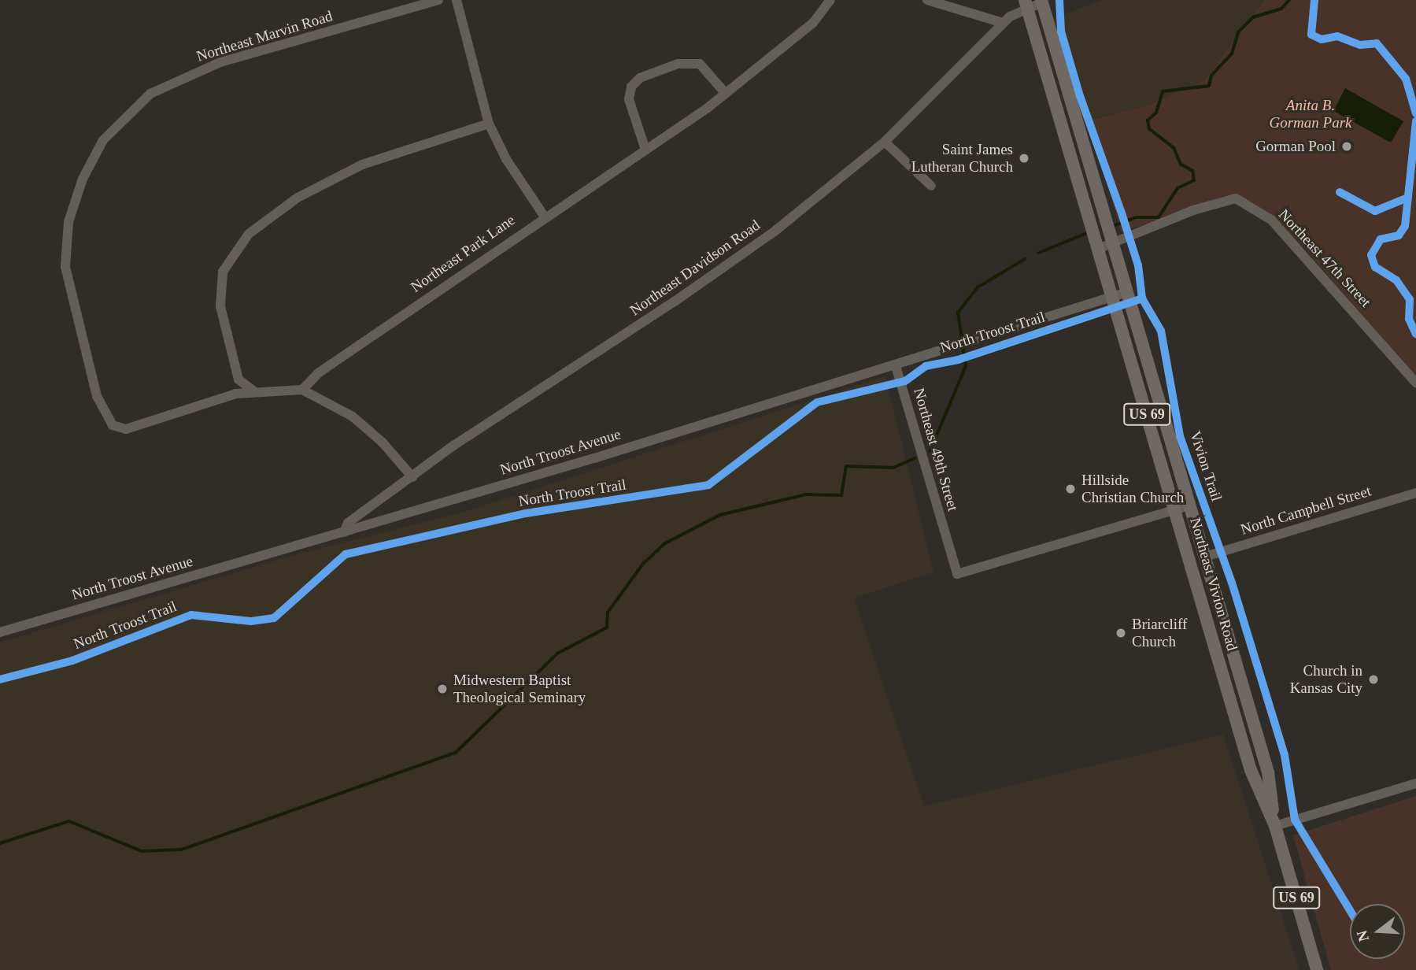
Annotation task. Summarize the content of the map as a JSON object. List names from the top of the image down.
{
  "streets": {
    "main road": ["US 69", "Northeast Vivion Road"],
    "street": [
      "Northeast Marvin Road",
      "Northeast Park Lane",
      "Northeast 47th Street",
      "Northeast Davidson Road",
      "Northeast 49th Street",
      "North Troost Avenue",
      "North Campbell Street"
    ],
    "cycle path": ["North Troost Trail", "Vivion Trail"]
  },
  "crossings": [
    ["Northeast 47th Street", "Northeast Vivion Road"],
    ["Northeast Davidson Road", "North Troost Avenue"],
    ["Northeast Davidson Road", "Northeast Vivion Road"],
    ["Northeast 49th Street", "North Troost Avenue"],
    ["Northeast 49th Street", "Northeast Vivion Road"],
    ["North Troost Avenue", "Northeast Vivion Road"],
    ["North Campbell Street", "Northeast Vivion Road"]
  ],
  "parks": ["Anita B. Gorman Park"],
  "places": [
    "Gorman Pool",
    "Saint James Lutheran Church",
    "Hillside Christian Church",
    "Briarcliff Church",
    "Church in Kansas City",
    "Midwestern Baptist Theological Seminary"
  ],
  "north": "left"
}
